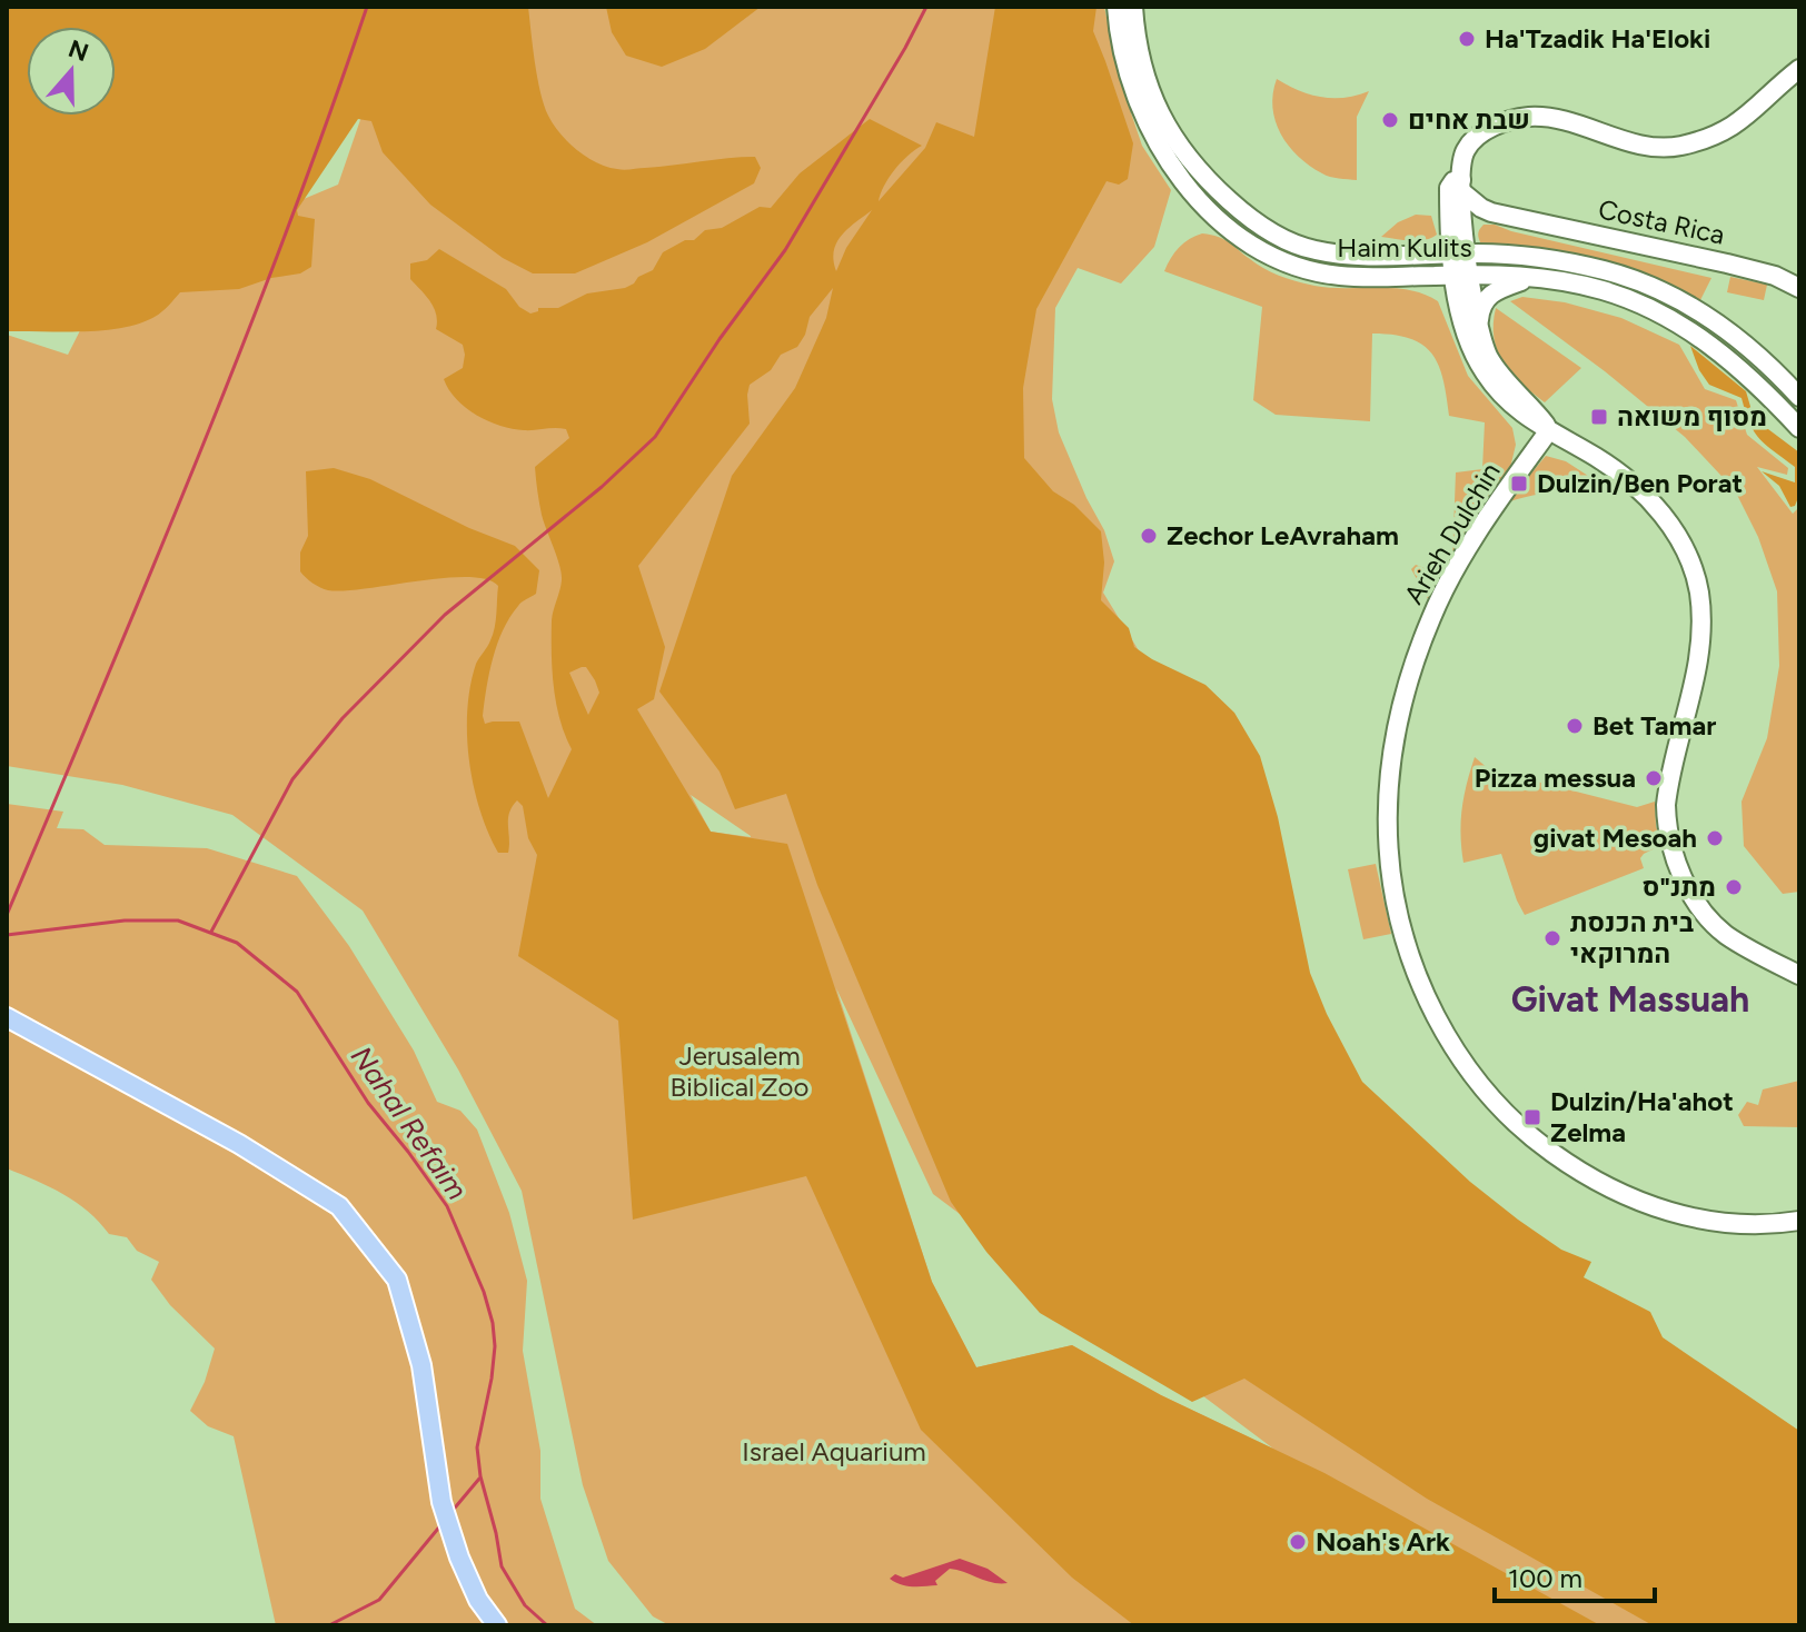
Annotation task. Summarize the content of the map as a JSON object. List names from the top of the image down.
{
  "streets": {
    "street": ["Costa Rica", "Haim Kulits", "Arieh Dulchin"]
  },
  "districts": ["Givat Massuah"],
  "water": ["Nahal Refaim"],
  "parks": ["Jerusalem Biblical Zoo", "Israel Aquarium"],
  "places": {
    "other": [
      "Ha'Tzadik Ha'Eloki",
      "שבת אחים",
      "Zechor LeAvraham",
      "Bet Tamar",
      "Pizza messua",
      "givat Mesoah",
      "מתנ\"ס",
      "בית הכנסת המרוקאי",
      "Noah's Ark"
    ],
    "transit": ["מסוף משואה", "Dulzin/Ben Porat", "Dulzin/Ha'ahot Zelma"]
  },
  "scale_bar": "100 m",
  "north": "top"
}
